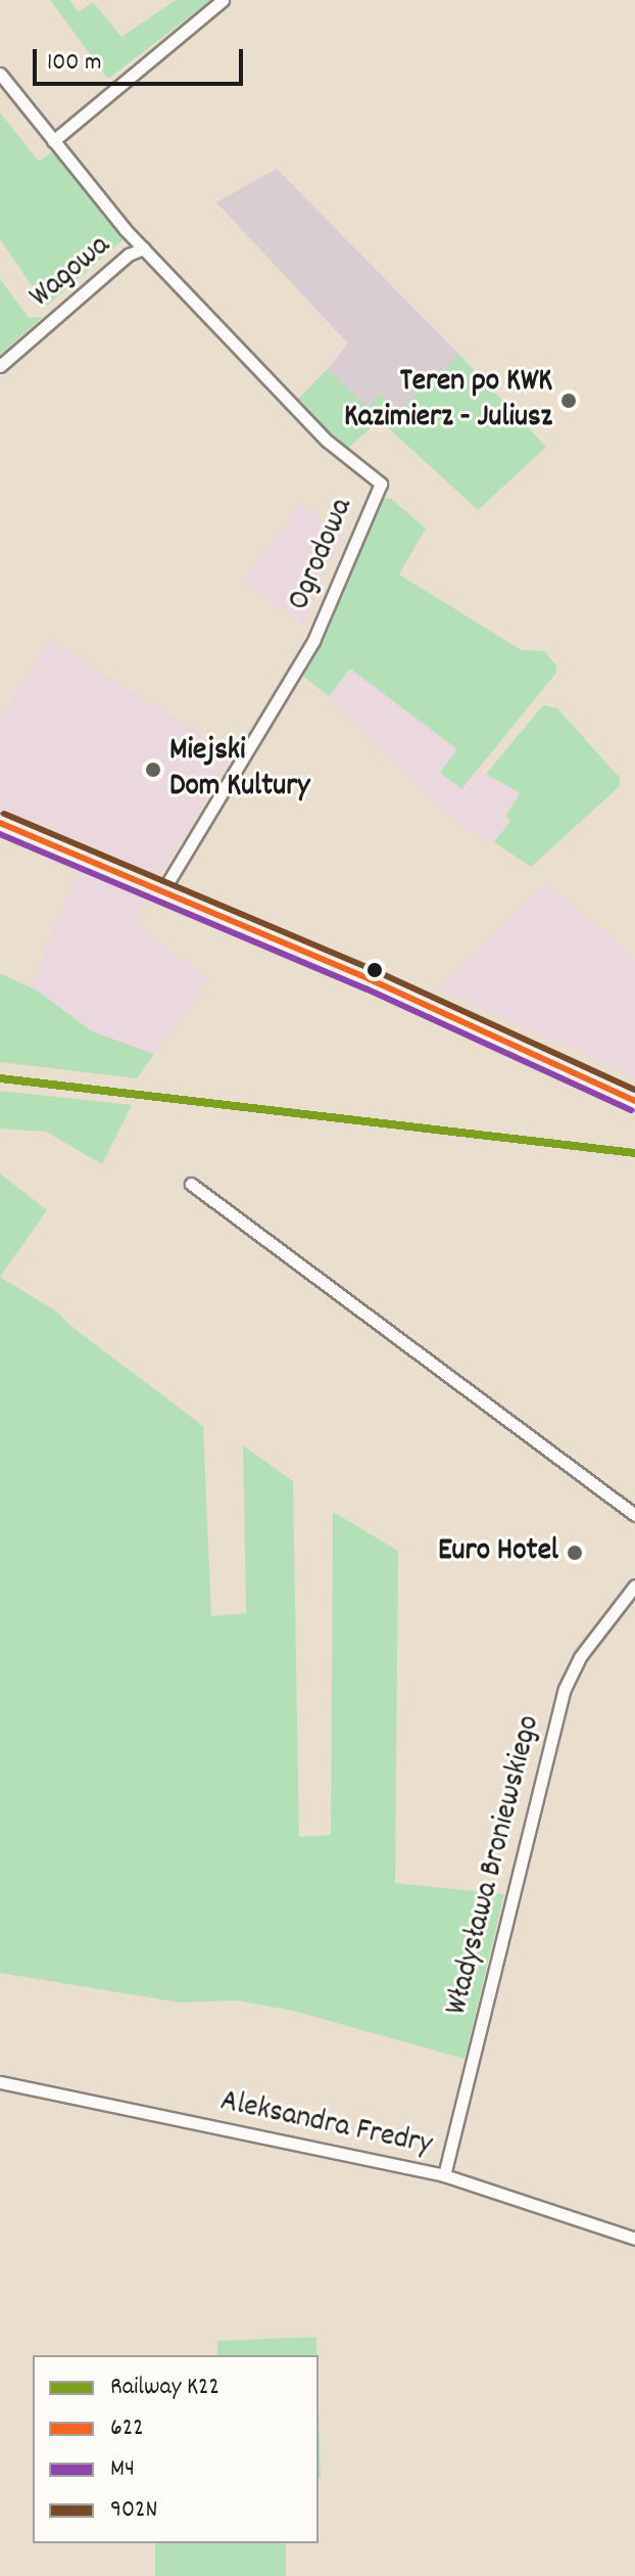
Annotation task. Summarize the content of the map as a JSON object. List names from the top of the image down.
{
  "streets": {
    "street": [
      "Wagowa",
      "Ogrodowa",
      "Władysława Broniewskiego",
      "Aleksandra Fredry"
    ]
  },
  "crossings": [
    ["Wagowa", "Ogrodowa"],
    ["Władysława Broniewskiego", "Aleksandra Fredry"]
  ],
  "places": ["Teren po KWK Kazimierz - Juliusz", "Miejski Dom Kultury", "Euro Hotel"],
  "lines": [
    "transit line 902N",
    "transit line 622",
    "transit line M4",
    "rail line K22"
  ],
  "legend": [
    "Railway K22",
    "622",
    "M4",
    "902N"
  ],
  "scale_bar": "100 m"
}
